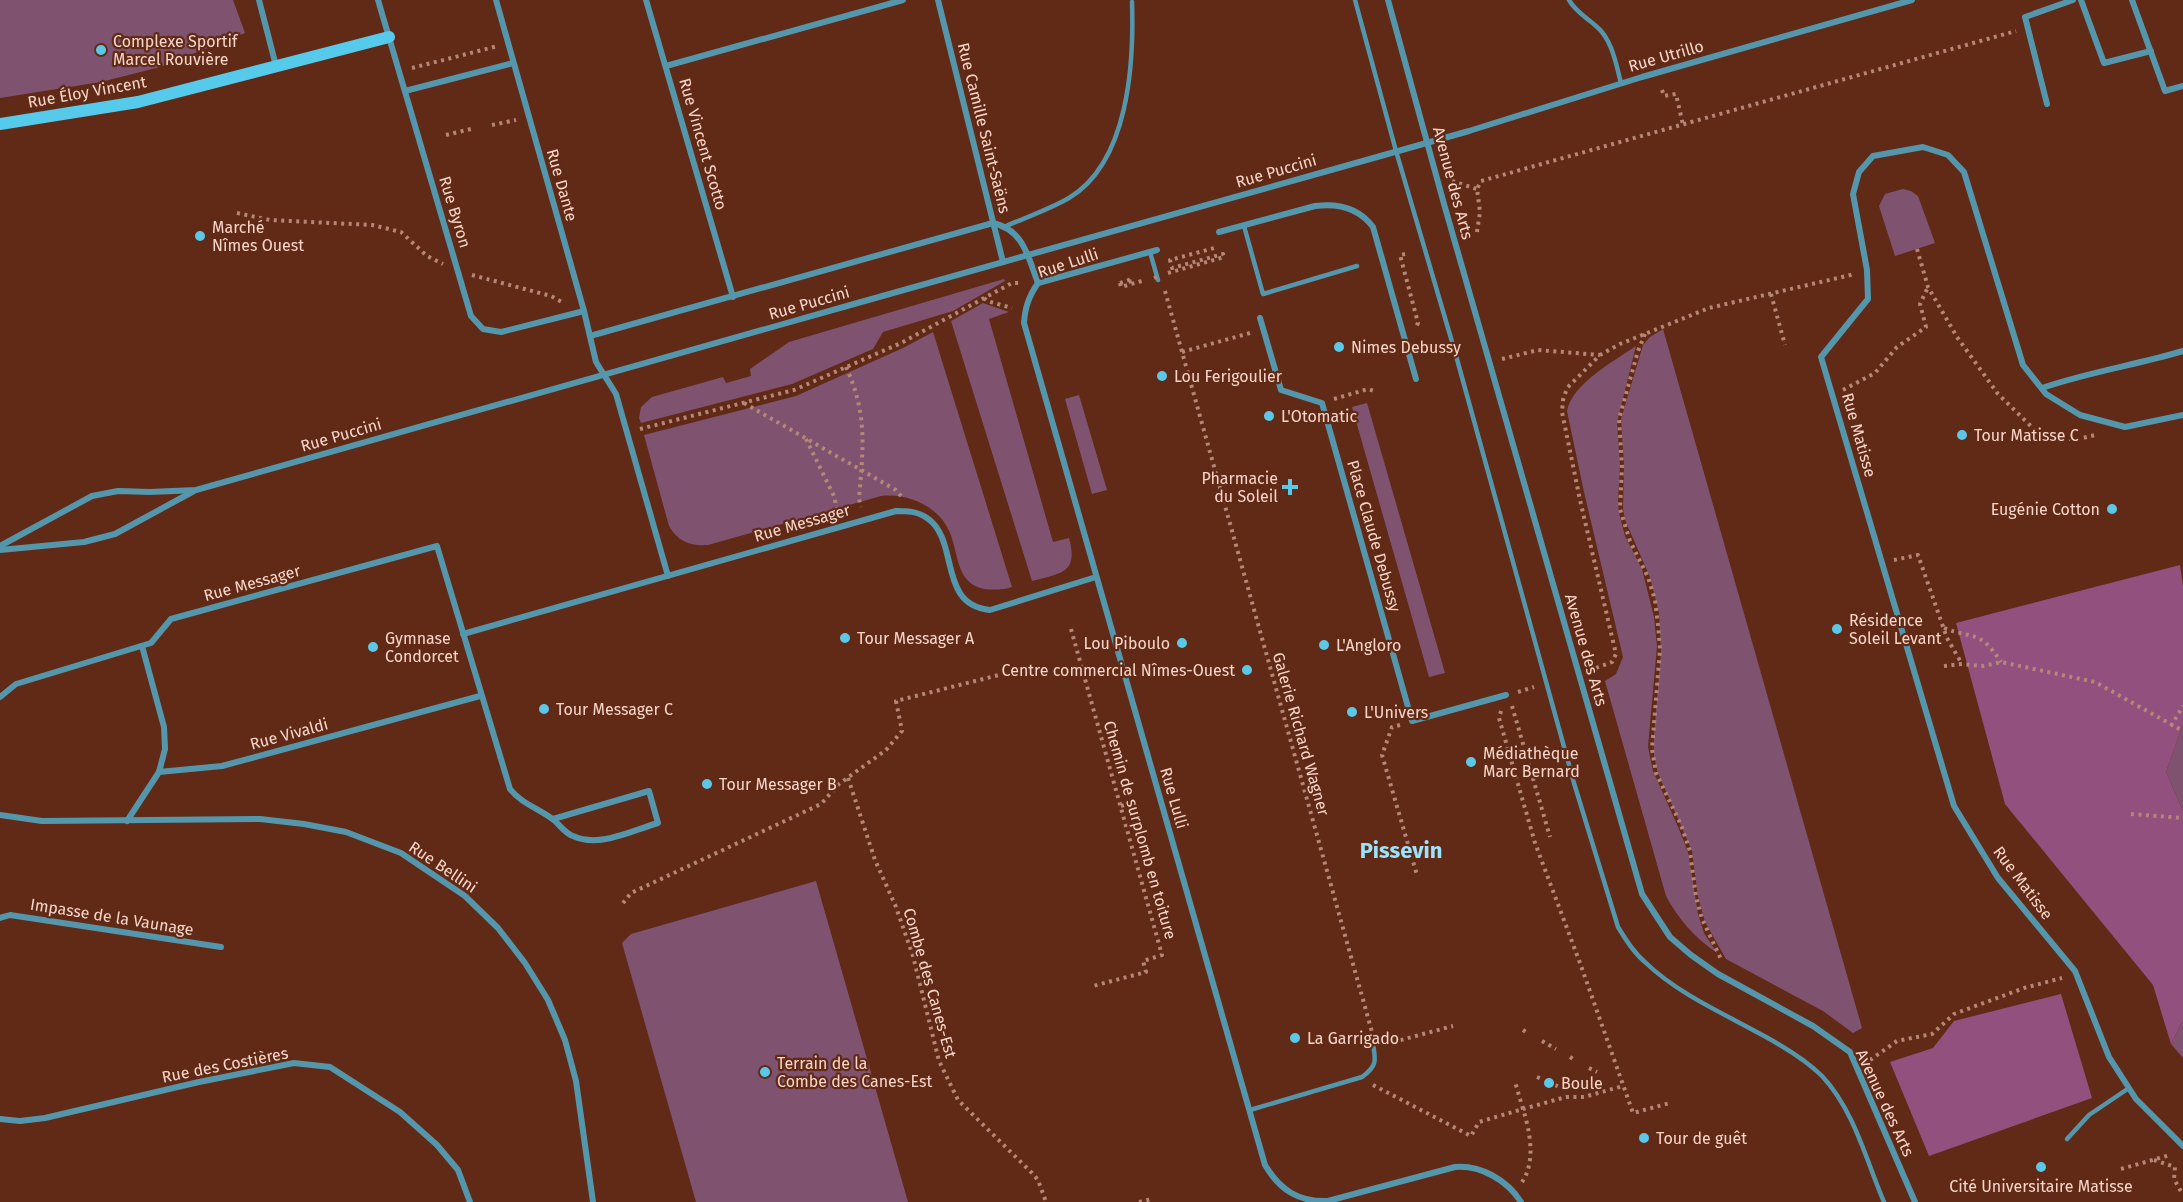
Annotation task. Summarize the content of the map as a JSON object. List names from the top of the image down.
{
  "streets": {
    "street": [
      "Rue Utrillo",
      "Rue Éloy Vincent",
      "Rue Camille Saint-Saëns",
      "Rue Vincent Scotto",
      "Rue Puccini",
      "Avenue des Arts",
      "Rue Dante",
      "Rue Byron",
      "Rue Lulli",
      "Rue Matisse",
      "Rue Messager",
      "Place Claude Debussy",
      "Rue Vivaldi",
      "Rue Bellini",
      "Impasse de la Vaunage",
      "Rue des Costières"
    ],
    "path": ["Galerie Richard Wagner", "Chemin de surplomb en toiture", "Combe des Canes-Est"]
  },
  "crossings": [
    ["Rue Utrillo", "Rue Puccini"],
    ["Rue Utrillo", "Avenue des Arts"],
    ["Rue Éloy Vincent", "Rue Byron"],
    ["Rue Camille Saint-Saëns", "Rue Puccini"],
    ["Rue Puccini", "Avenue des Arts"],
    ["Rue Puccini", "Rue Dante"],
    ["Rue Dante", "Rue Byron"],
    ["Rue Dante", "Rue Messager"],
    ["Rue Messager", "Rue Vivaldi"]
  ],
  "districts": ["Pissevin"],
  "places": {
    "other": [
      "Complexe Sportif Marcel Rouvière",
      "Marché Nîmes Ouest",
      "Nimes Debussy",
      "Lou Ferigoulier",
      "L'Otomatic",
      "Tour Matisse C",
      "Eugénie Cotton",
      "Résidence Soleil Levant",
      "Tour Messager A",
      "Lou Piboulo",
      "L'Angloro",
      "Gymnase Condorcet",
      "Centre commercial Nîmes-Ouest",
      "Tour Messager C",
      "L'Univers",
      "Médiathèque Marc Bernard",
      "Tour Messager B",
      "La Garrigado",
      "Terrain de la Combe des Canes-Est",
      "Boule",
      "Tour de guêt",
      "Cité Universitaire Matisse"
    ],
    "health": ["Pharmacie du Soleil"]
  }
}
